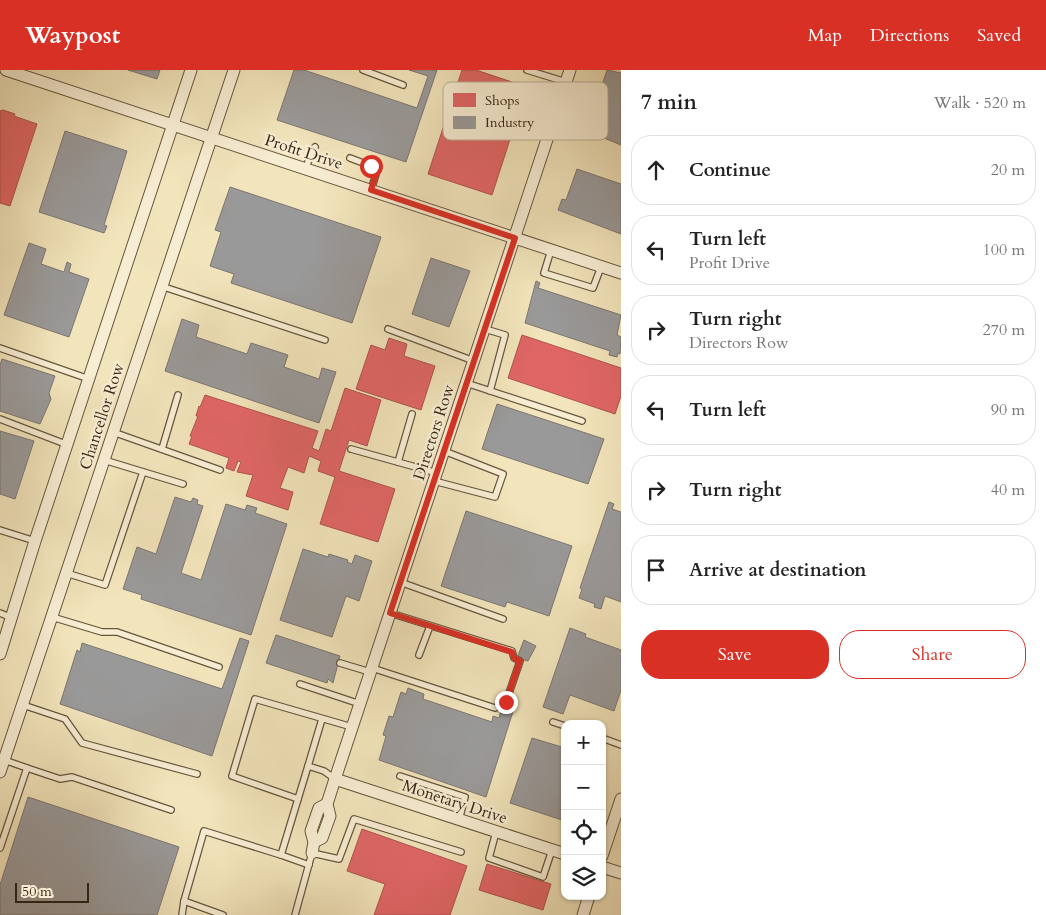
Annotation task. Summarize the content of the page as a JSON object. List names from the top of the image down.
{
  "streets": {
    "street": [
      "Profit Drive",
      "Chancellor Row",
      "Directors Row",
      "Monetary Drive"
    ]
  },
  "crossings": [
    ["Profit Drive", "Chancellor Row"],
    ["Profit Drive", "Directors Row"],
    ["Directors Row", "Monetary Drive"]
  ],
  "legend": ["Shops", "Industry"],
  "scale_bar": "50 m",
  "page": {
    "header": "Waypost",
    "nav": ["Map", "Directions", "Saved"],
    "heading": ["7 min", "Walk · 520 m"],
    "list": [
      ["Continue", "20 m"],
      ["Turn left", "Profit Drive", "100 m"],
      ["Turn right", "Directors Row", "270 m"],
      ["Turn left", "90 m"],
      ["Turn right", "40 m"],
      "Arrive at destination"
    ],
    "buttons": ["Save", "Share"],
    "map_buttons": ["+", "−"],
    "scale": "50 m"
  }
}
